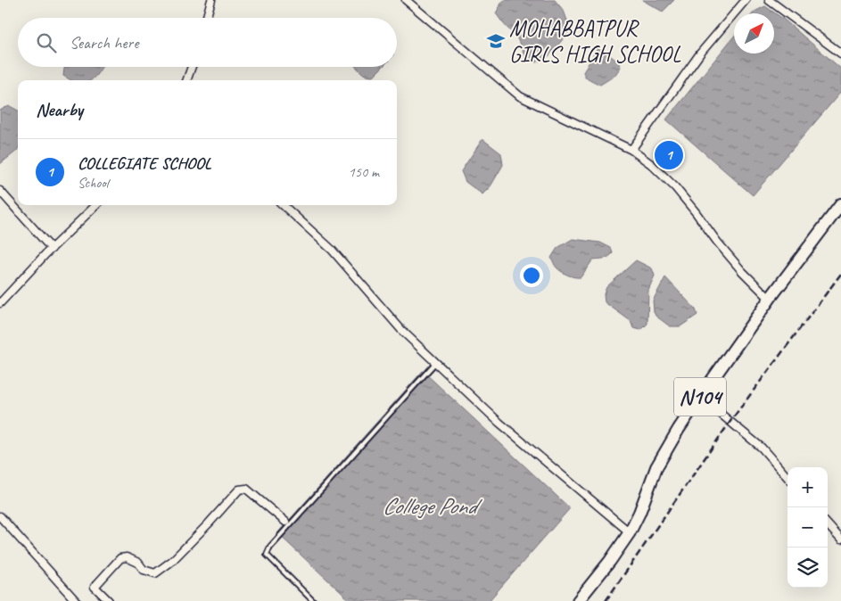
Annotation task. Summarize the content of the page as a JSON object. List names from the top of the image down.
{
  "streets": {
    "highway": ["N104"]
  },
  "water": ["College Pond"],
  "places": {
    "school or university": ["MOHABBATPUR GIRLS HIGH SCHOOL"]
  },
  "north": "top right",
  "page": {
    "search": "Search here",
    "heading": "Nearby",
    "list": [
      {
        "mark": "1",
        "name": "COLLEGIATE SCHOOL",
        "note": "School",
        "value": "150 m"
      }
    ],
    "pins": "1",
    "map_buttons": ["+", "−"]
  }
}
